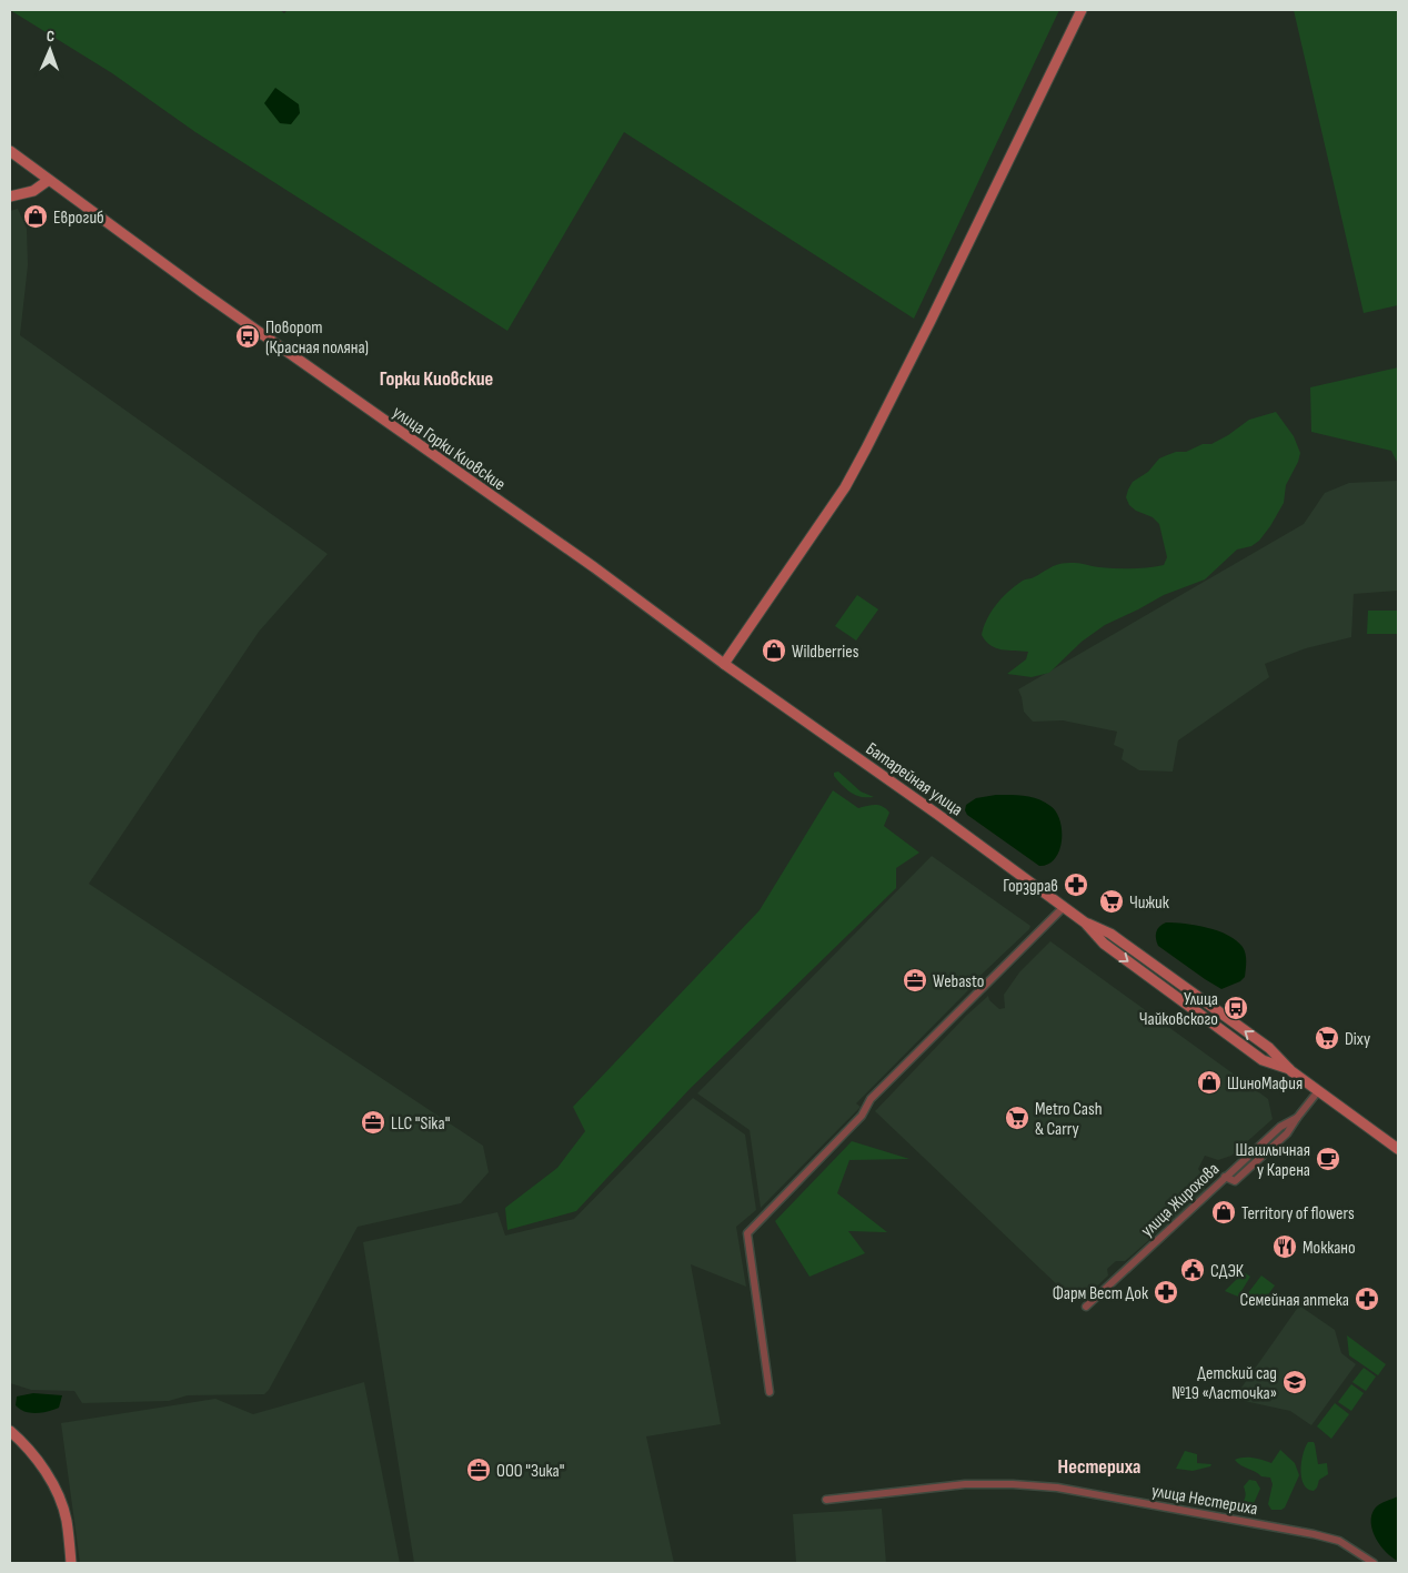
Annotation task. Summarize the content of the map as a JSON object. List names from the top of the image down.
{
  "streets": {
    "main road": ["улица Горки Киовские", "Батарейная улица"],
    "street": ["улица Жирохова", "улица Нестериха"]
  },
  "crossings": [
    ["улица Горки Киовские", "Батарейная улица"],
    ["Батарейная улица", "улица Жирохова"]
  ],
  "districts": ["Горки Киовские", "Нестериха"],
  "places": {
    "shop": [
      "Еврогиб",
      "Wildberries",
      "ШиноМафия",
      "Territory of flowers"
    ],
    "bus stop": ["Поворот (Красная поляна)", "Улица Чайковского"],
    "pharmacy": ["Горздрав", "Фарм Вест Док", "Семейная аптека"],
    "supermarket": ["Чижик", "Dixy", "Metro Cash & Carry"],
    "office": ["Webasto", "LLC \"Sika\"", "ООО \"Зика\""],
    "cafe": ["Шашлычная у Карена"],
    "restaurant": ["Моккано"],
    "public building": ["СДЭК"],
    "school or university": ["Детский сад №19 «Ласточка»"]
  },
  "north": "top"
}
